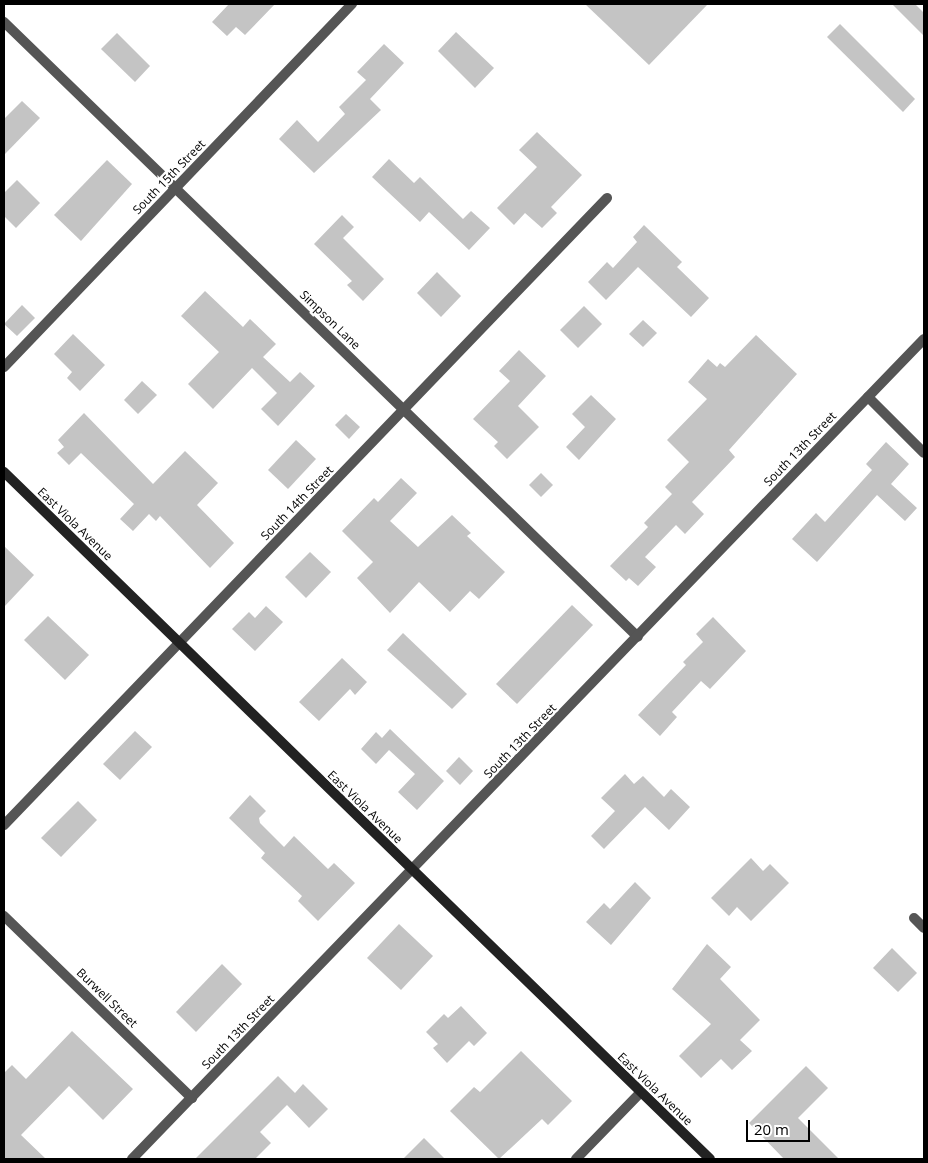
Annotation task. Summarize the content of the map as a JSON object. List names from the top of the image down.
{
  "streets": {
    "street": [
      "South 15th Street",
      "Simpson Lane",
      "South 13th Street",
      "South 14th Street",
      "East Viola Avenue",
      "Burwell Street"
    ]
  },
  "crossings": [
    ["South 15th Street", "Simpson Lane"],
    ["Simpson Lane", "South 13th Street"],
    ["Simpson Lane", "South 14th Street"],
    ["South 13th Street", "East Viola Avenue"],
    ["South 13th Street", "Burwell Street"],
    ["South 14th Street", "East Viola Avenue"]
  ],
  "scale_bar": "20 m"
}
